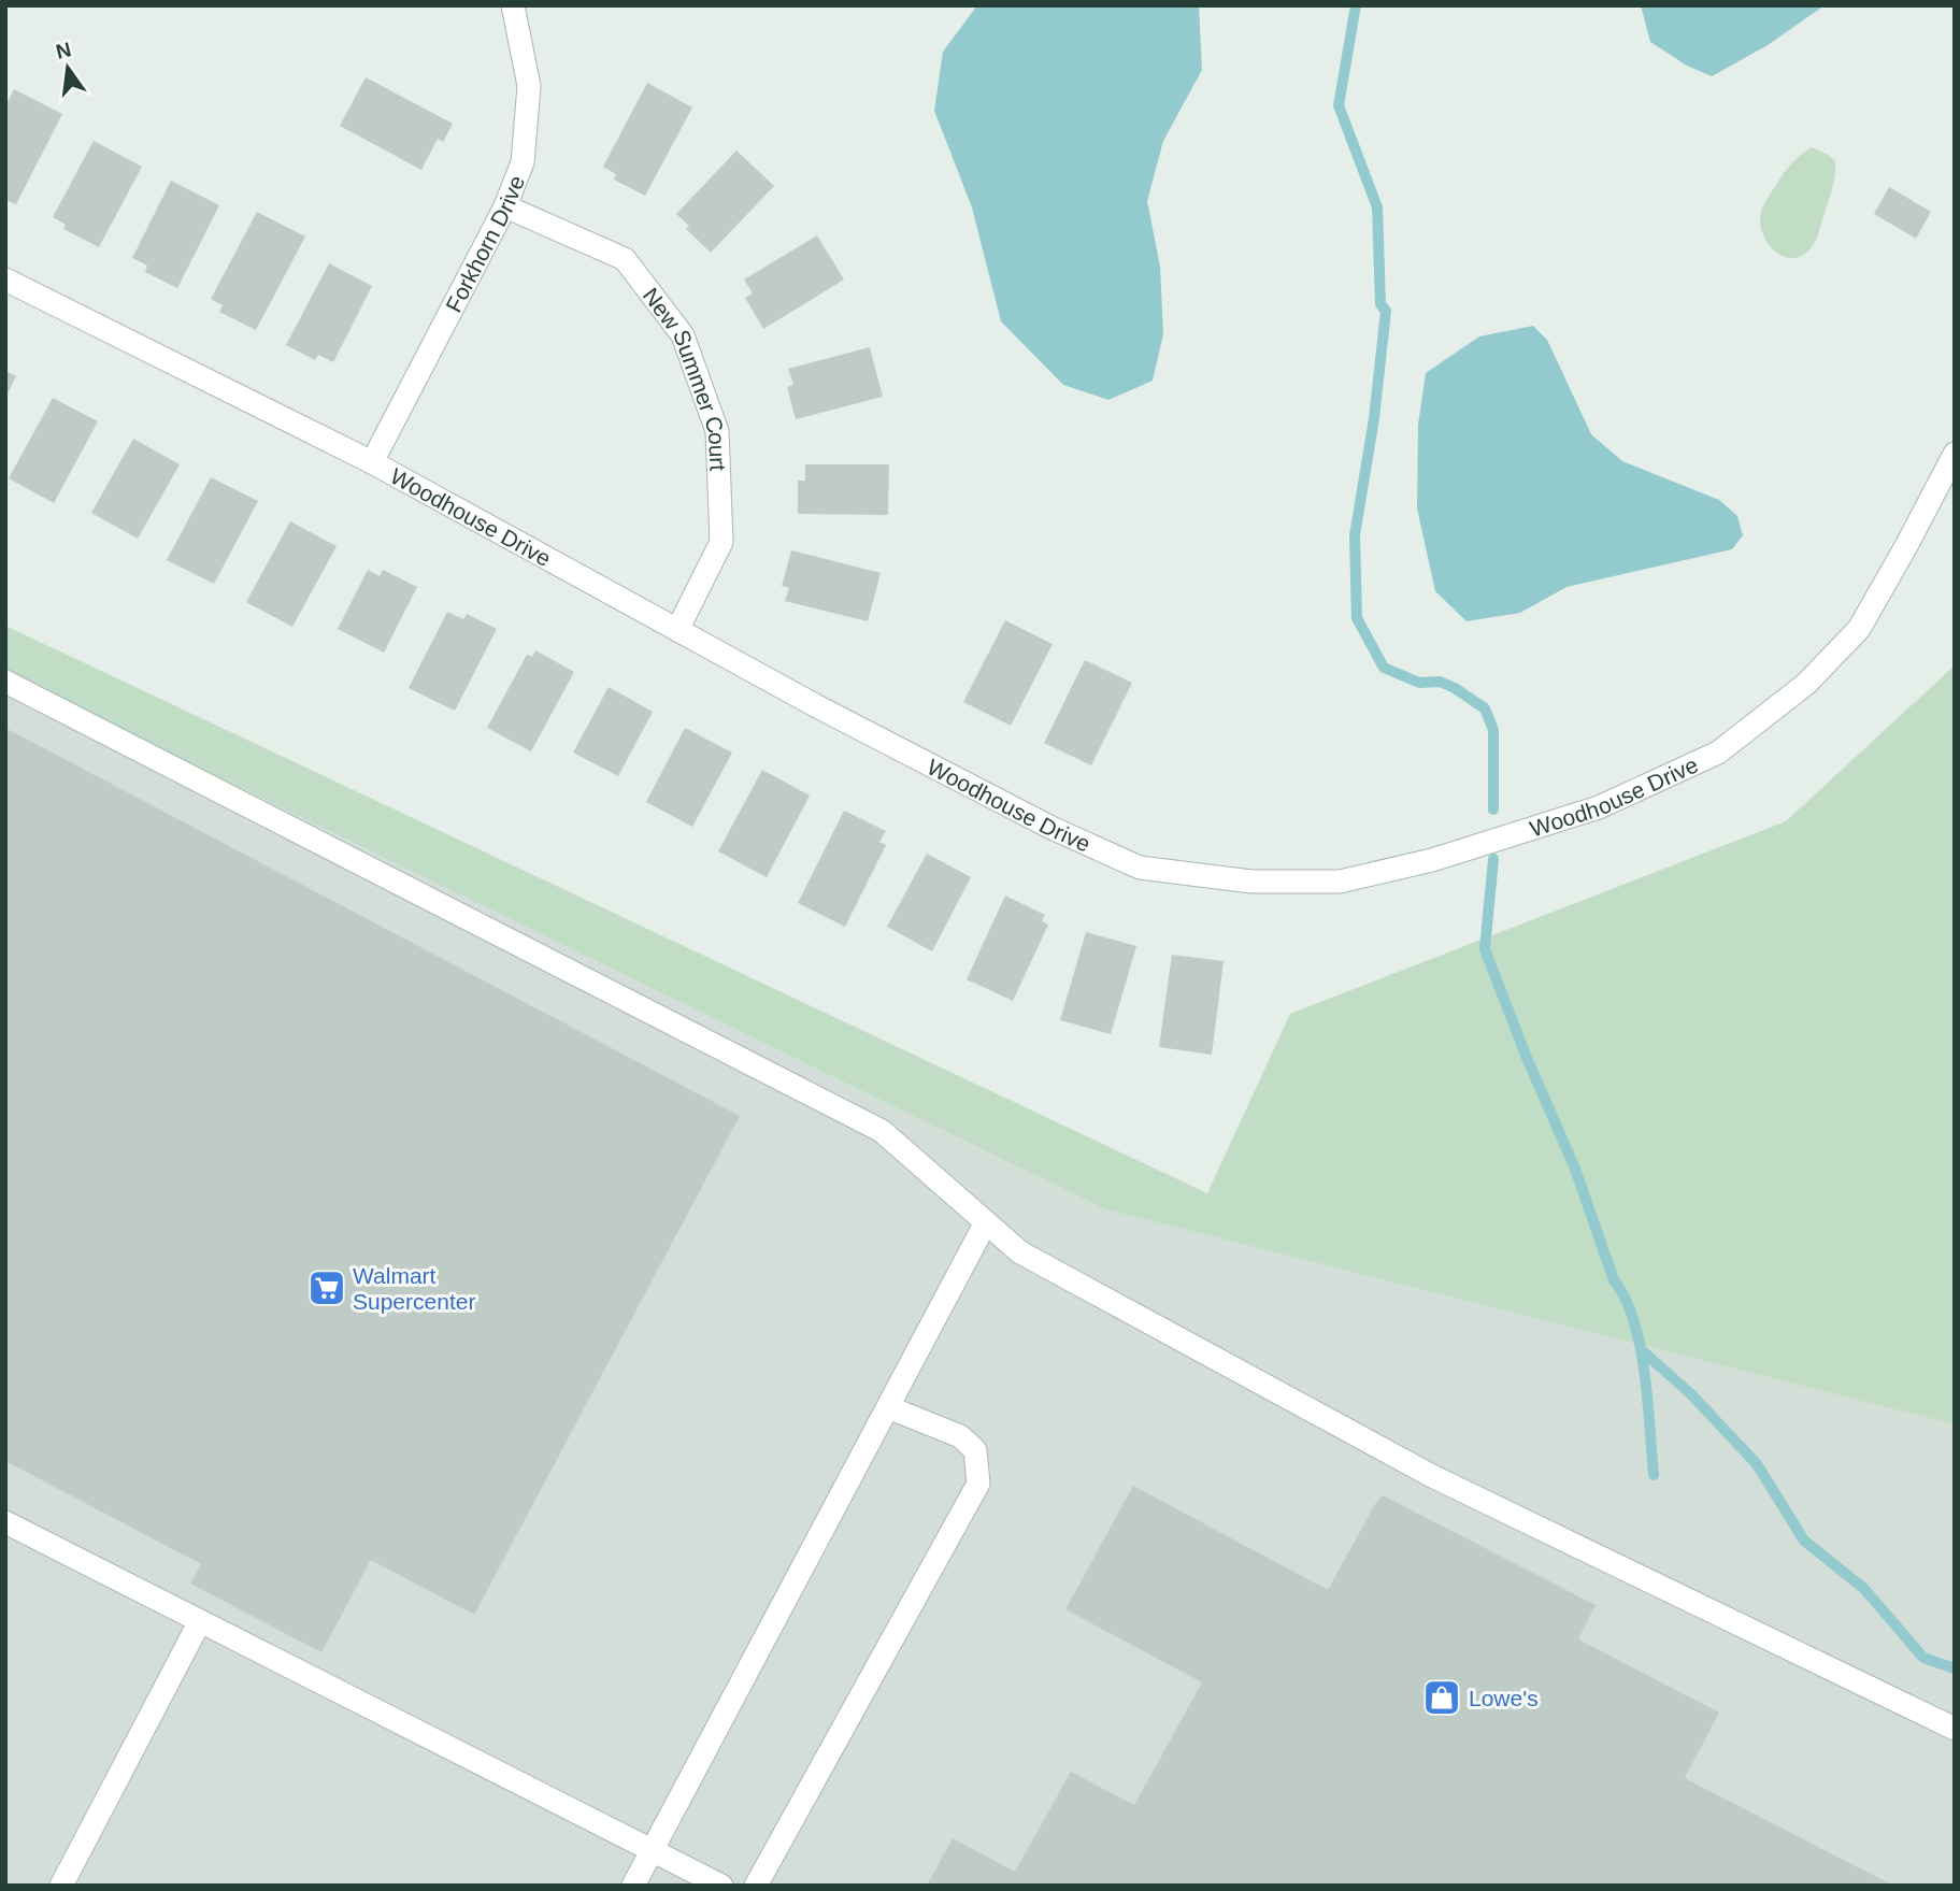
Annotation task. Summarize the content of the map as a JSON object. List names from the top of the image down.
{
  "streets": {
    "street": ["Forkhorn Drive", "New Summer Court", "Woodhouse Drive"]
  },
  "crossings": [
    ["Forkhorn Drive", "New Summer Court"],
    ["Forkhorn Drive", "Woodhouse Drive"],
    ["New Summer Court", "Woodhouse Drive"]
  ],
  "places": {
    "supermarket": ["Walmart Supercenter"],
    "shop": ["Lowe's"]
  },
  "north": "top"
}
